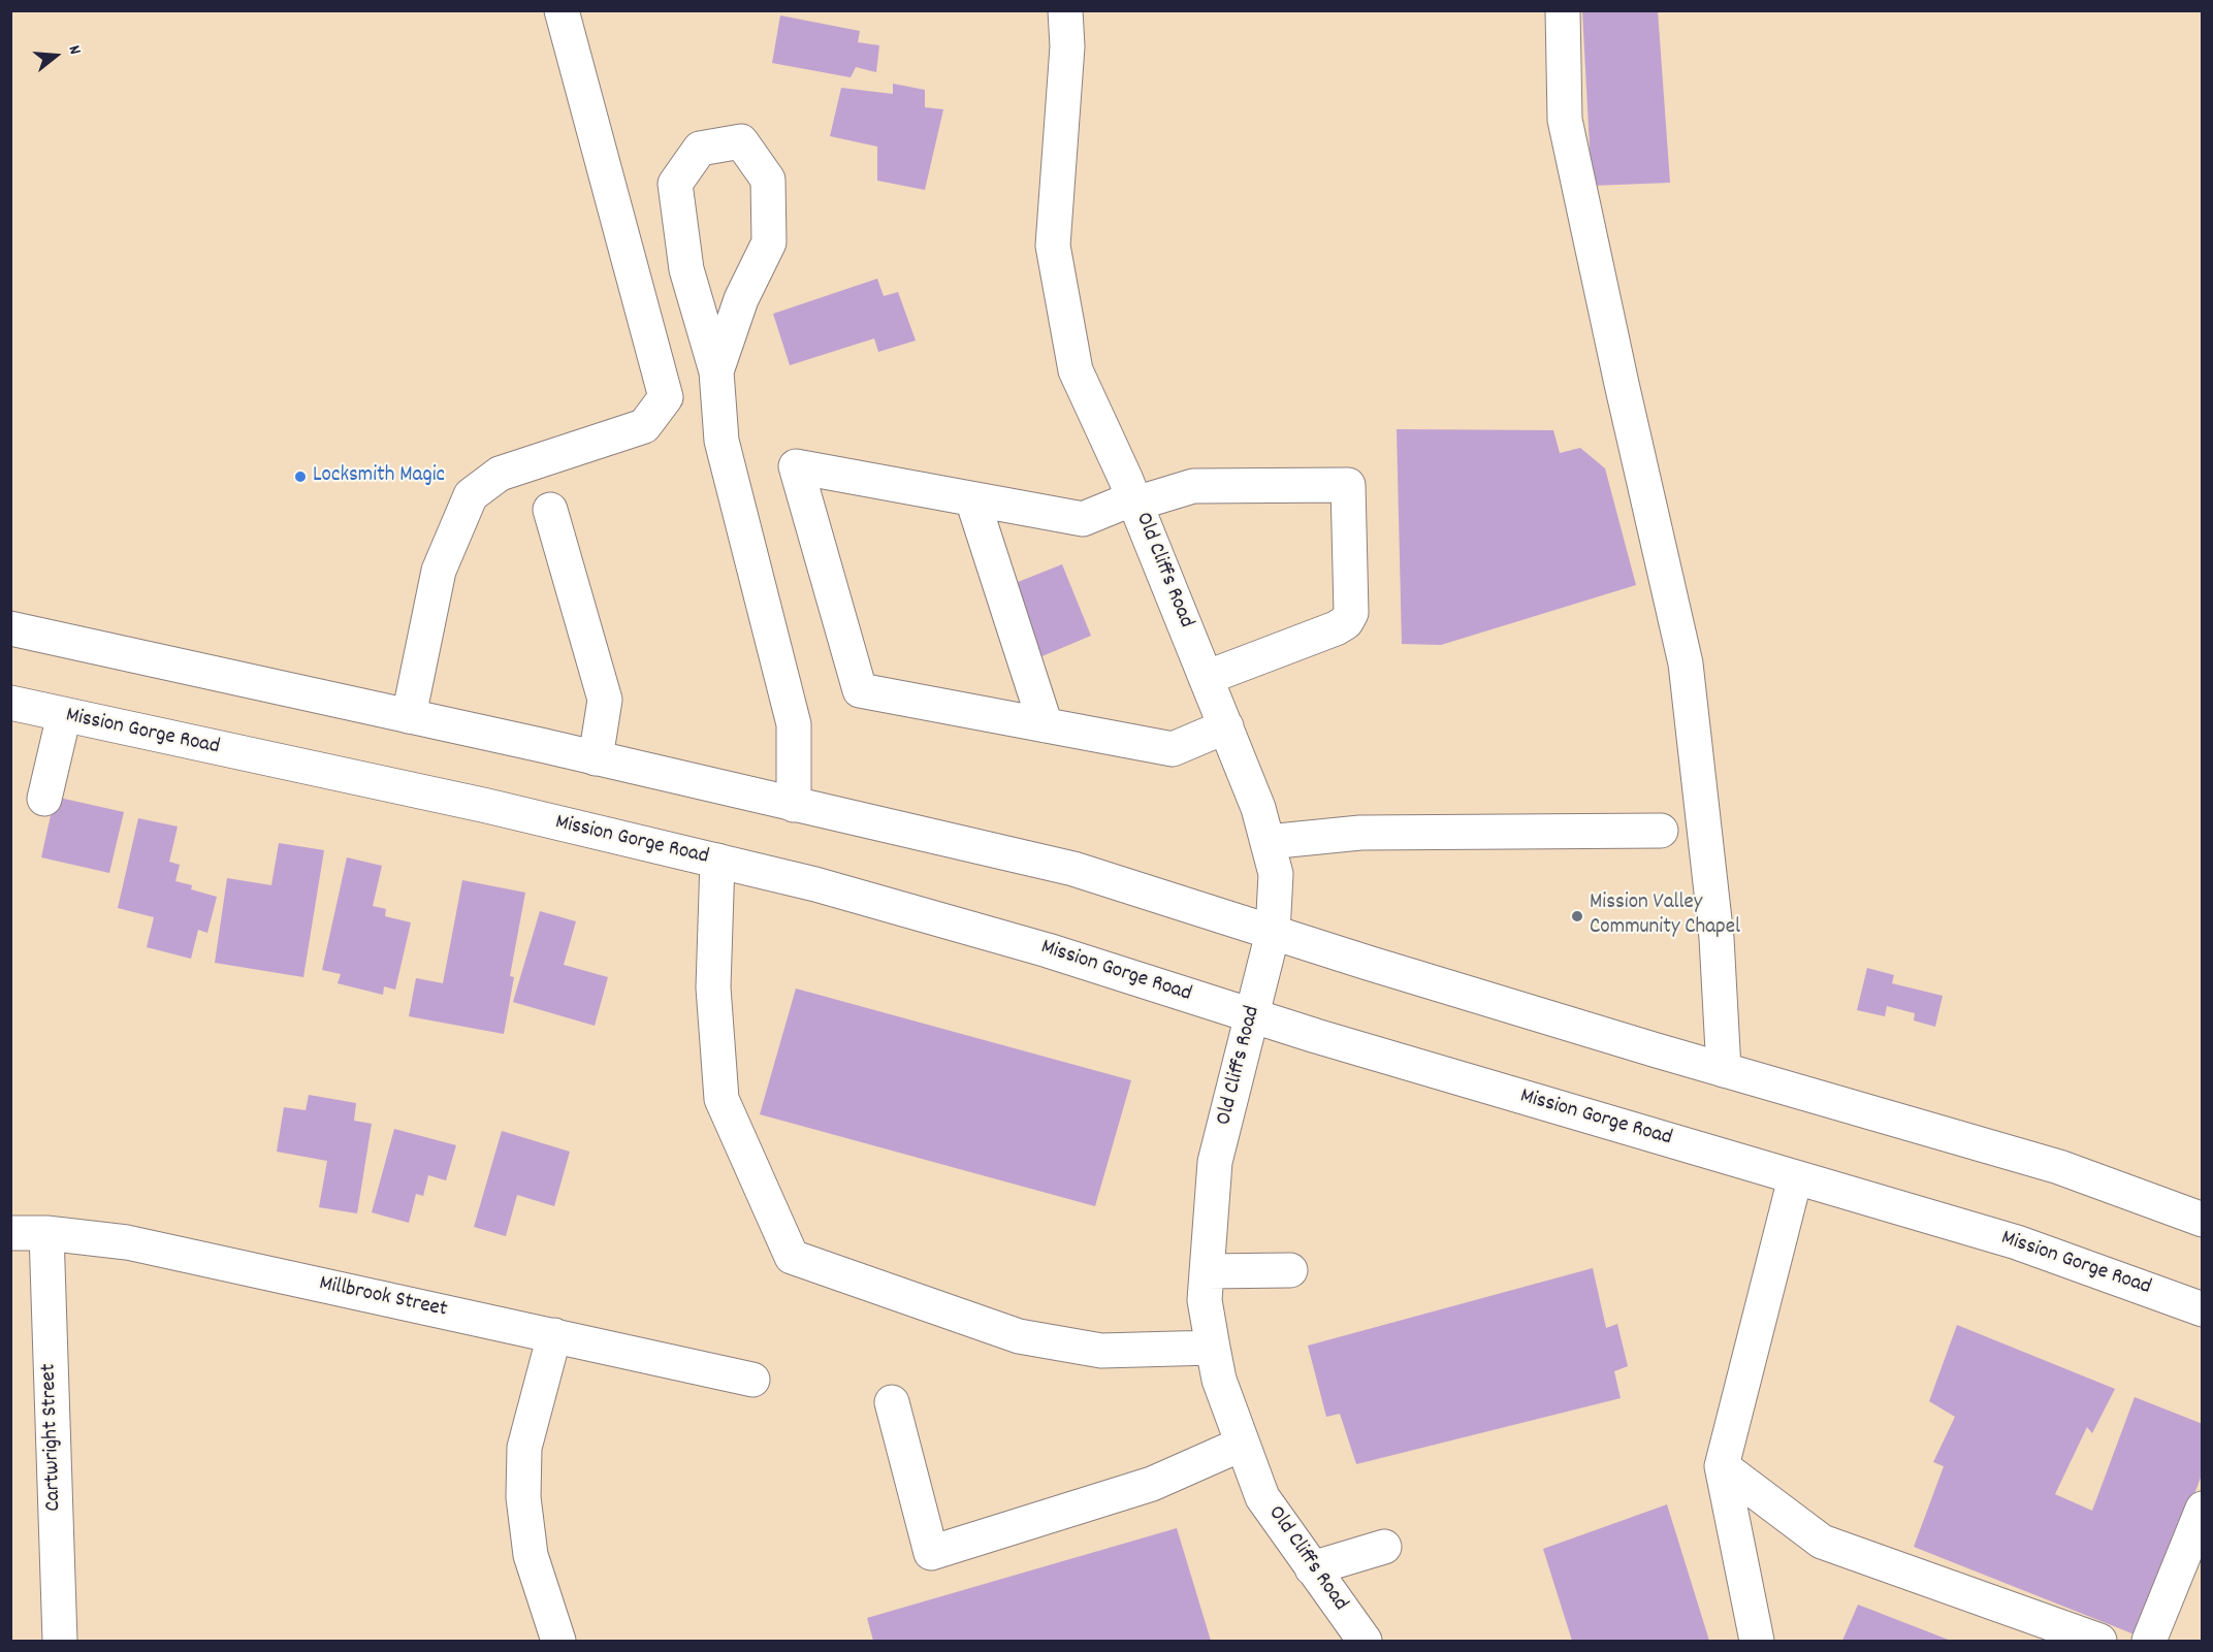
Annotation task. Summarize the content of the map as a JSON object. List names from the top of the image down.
{
  "streets": {
    "main road": [
      "Old Cliffs Road",
      "Mission Gorge Road",
      "Millbrook Street",
      "Cartwright Street"
    ]
  },
  "crossings": [
    ["Old Cliffs Road", "Mission Gorge Road"],
    ["Millbrook Street", "Cartwright Street"]
  ],
  "places": ["Locksmith Magic", "Mission Valley Community Chapel"],
  "north": "right"
}
